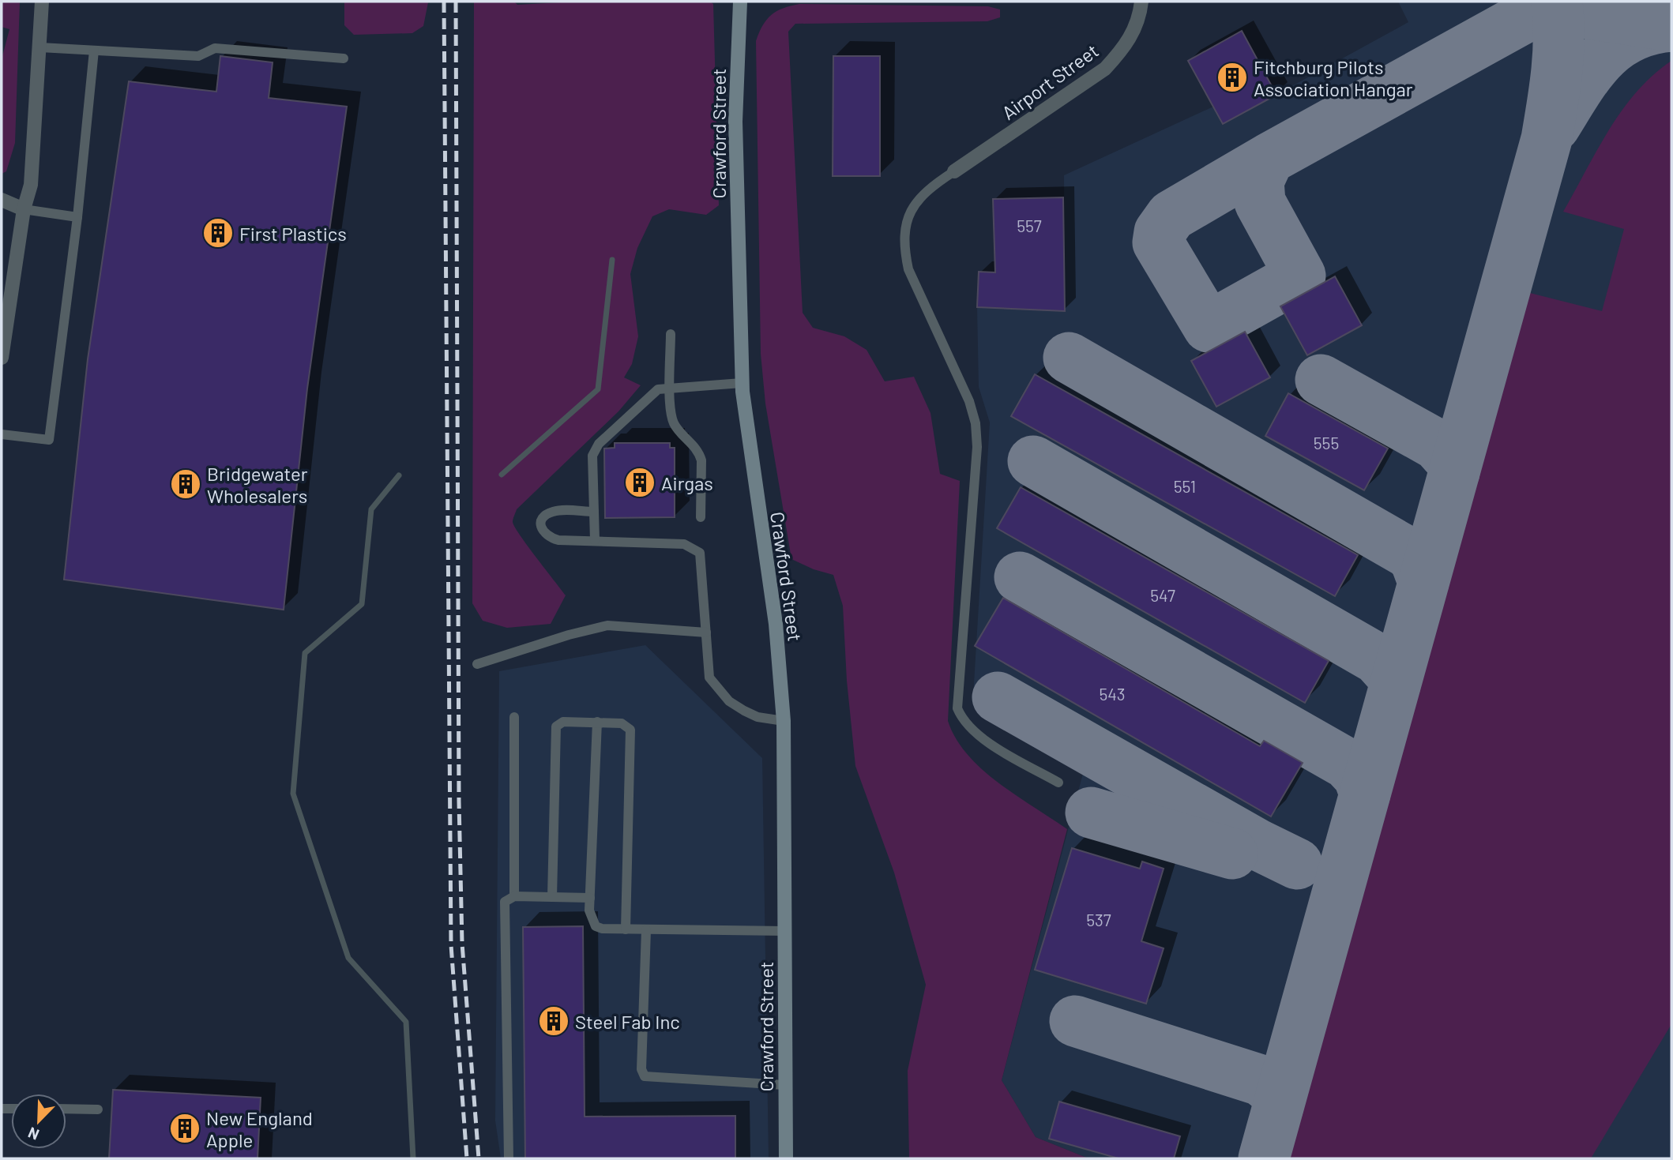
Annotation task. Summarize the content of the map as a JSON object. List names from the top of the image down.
{
  "streets": {
    "main road": ["Crawford Street"],
    "street": ["Airport Street"]
  },
  "places": {
    "building": [
      "Fitchburg Pilots Association Hangar",
      "First Plastics",
      "Airgas",
      "Bridgewater Wholesalers",
      "Steel Fab Inc",
      "New England Apple"
    ]
  },
  "house_numbers": [
    "557",
    "555",
    "551",
    "547",
    "543",
    "537"
  ],
  "north": "bottom left"
}
